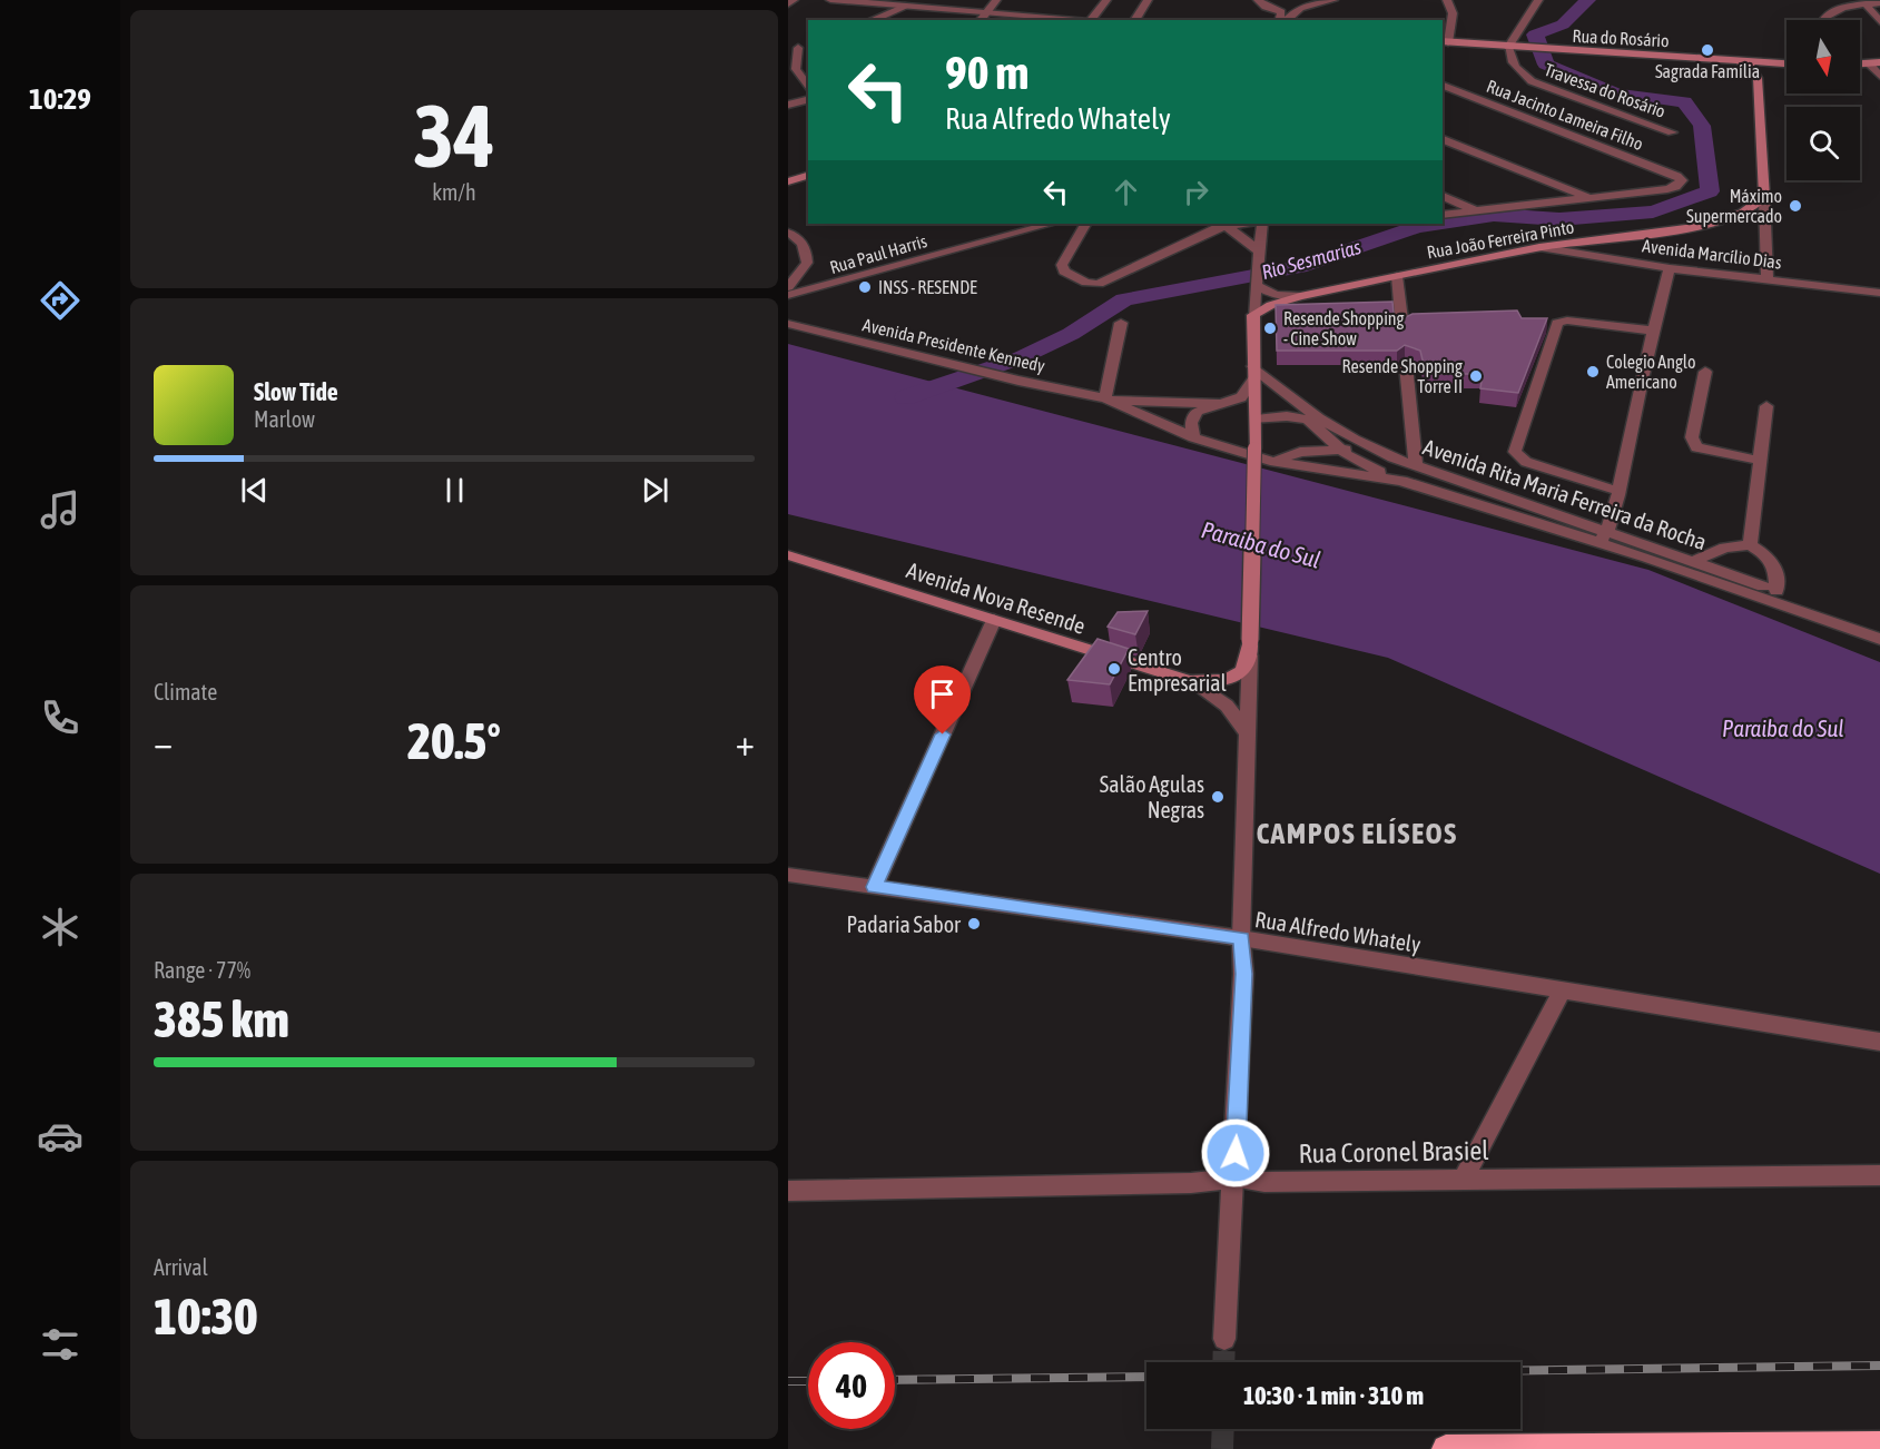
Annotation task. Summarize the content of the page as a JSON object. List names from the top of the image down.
{
  "streets": {
    "main road": ["Rua do Rosário", "Rua João Ferreira Pinto", "Avenida Nova Resende"],
    "street": [
      "Travessa do Rosário",
      "Rua Jacinto Lameira Filho",
      "Rua Paul Harris",
      "Avenida Marcílio Dias",
      "Avenida Presidente Kennedy",
      "Avenida Rita Maria Ferreira da Rocha",
      "Rua Alfredo Whately",
      "Rua Coronel Brasiel"
    ]
  },
  "crossings": [
    ["Rua do Rosário", "Travessa do Rosário"],
    ["Rua João Ferreira Pinto", "Avenida Marcílio Dias"],
    ["Avenida Presidente Kennedy", "Avenida Rita Maria Ferreira da Rocha"]
  ],
  "districts": ["CAMPOS ELÍSEOS"],
  "water": ["Rio Sesmarias", "Paraiba do Sul"],
  "places": [
    "Sagrada Família",
    "Máximo Supermercado",
    "INSS - RESENDE",
    "Resende Shopping - Cine Show",
    "Colegio Anglo Americano",
    "Resende Shopping Torre II",
    "Centro Empresarial",
    "Salão Agulas Negras",
    "Padaria Sabor"
  ],
  "north": "bottom",
  "page": {
    "tabs": "10:29",
    "tile": [
      ["34", "km/h"],
      "Climate",
      ["Range · 77%", "385 km"],
      ["Arrival", "10:30"]
    ],
    "turn": ["90 m", "Rua Alfredo Whately"],
    "song": ["Slow Tide", "Marlow"],
    "heat": ["−", "20.5°", "+"],
    "limit": "40",
    "trip": "10:30 · 1 min · 310 m"
  }
}
